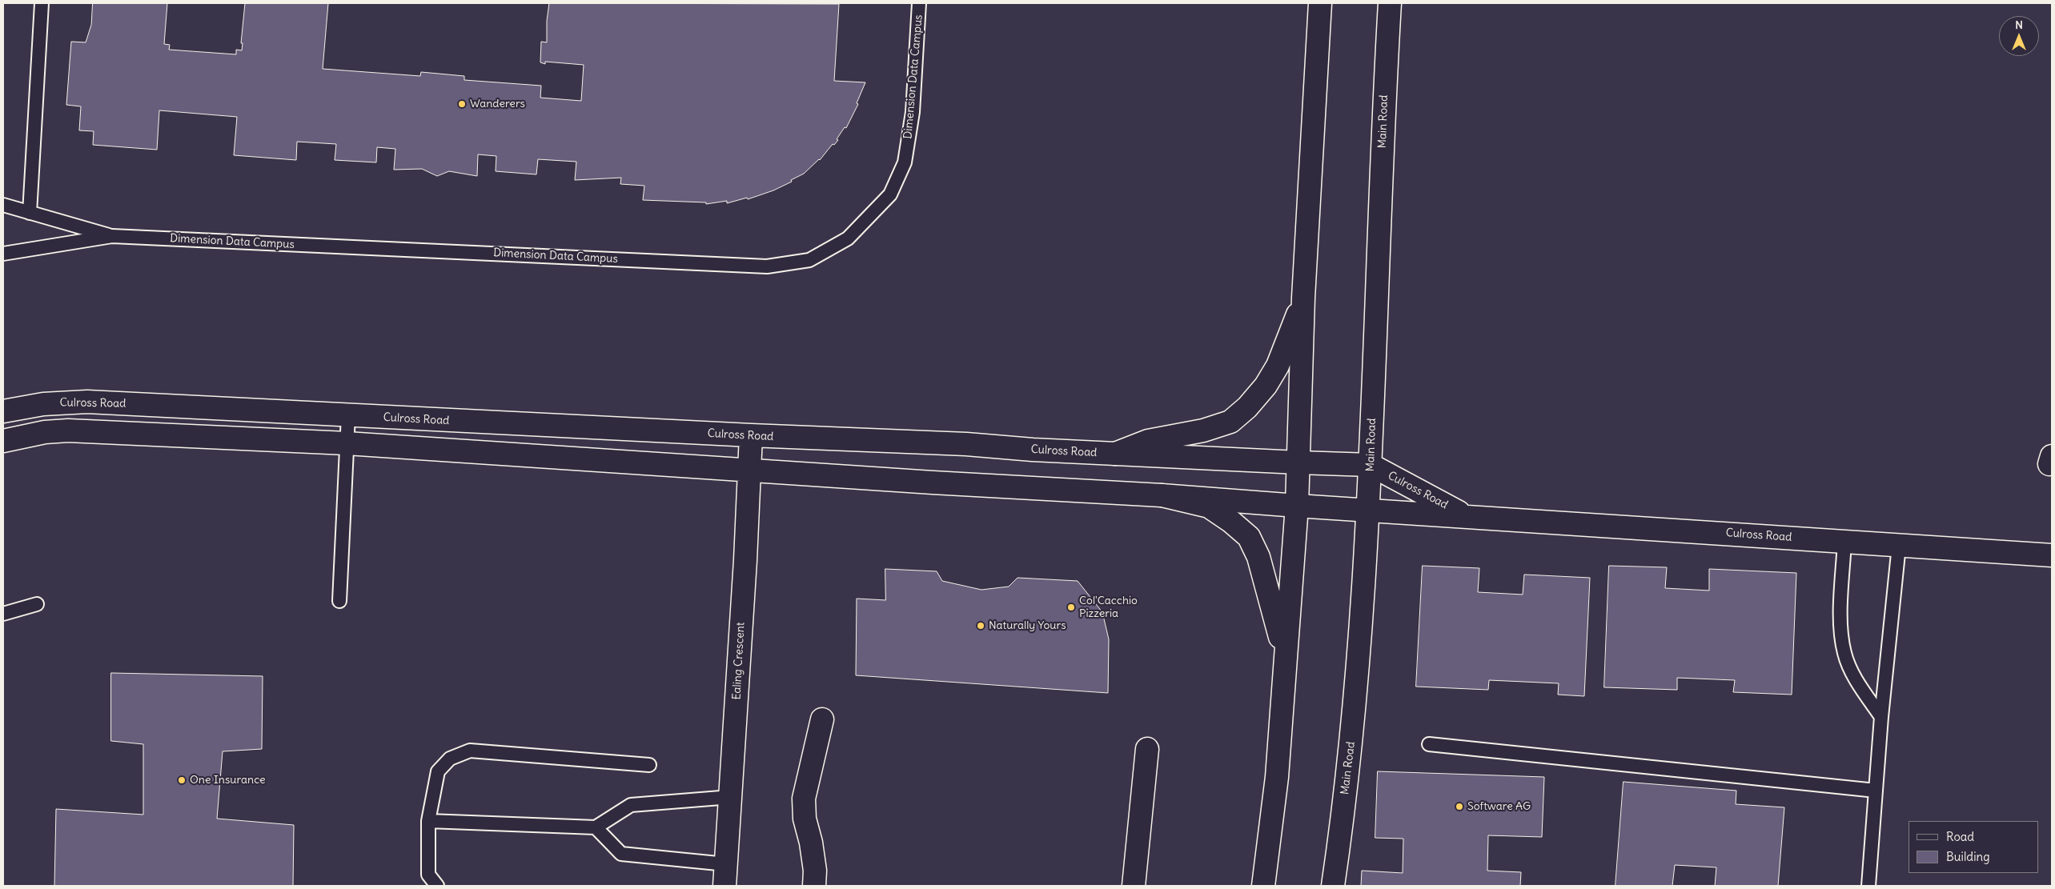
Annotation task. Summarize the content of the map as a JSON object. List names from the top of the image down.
{
  "streets": {
    "street": ["Main Road", "Culross Road", "Ealing Crescent"],
    "lane": ["Dimension Data Campus"]
  },
  "crossings": [
    ["Main Road", "Culross Road"],
    ["Culross Road", "Ealing Crescent"]
  ],
  "places": [
    "Wanderers",
    "Col'Cacchio Pizzeria",
    "Naturally Yours",
    "One Insurance",
    "Software AG"
  ],
  "legend": ["Road", "Building"],
  "north": "top"
}
